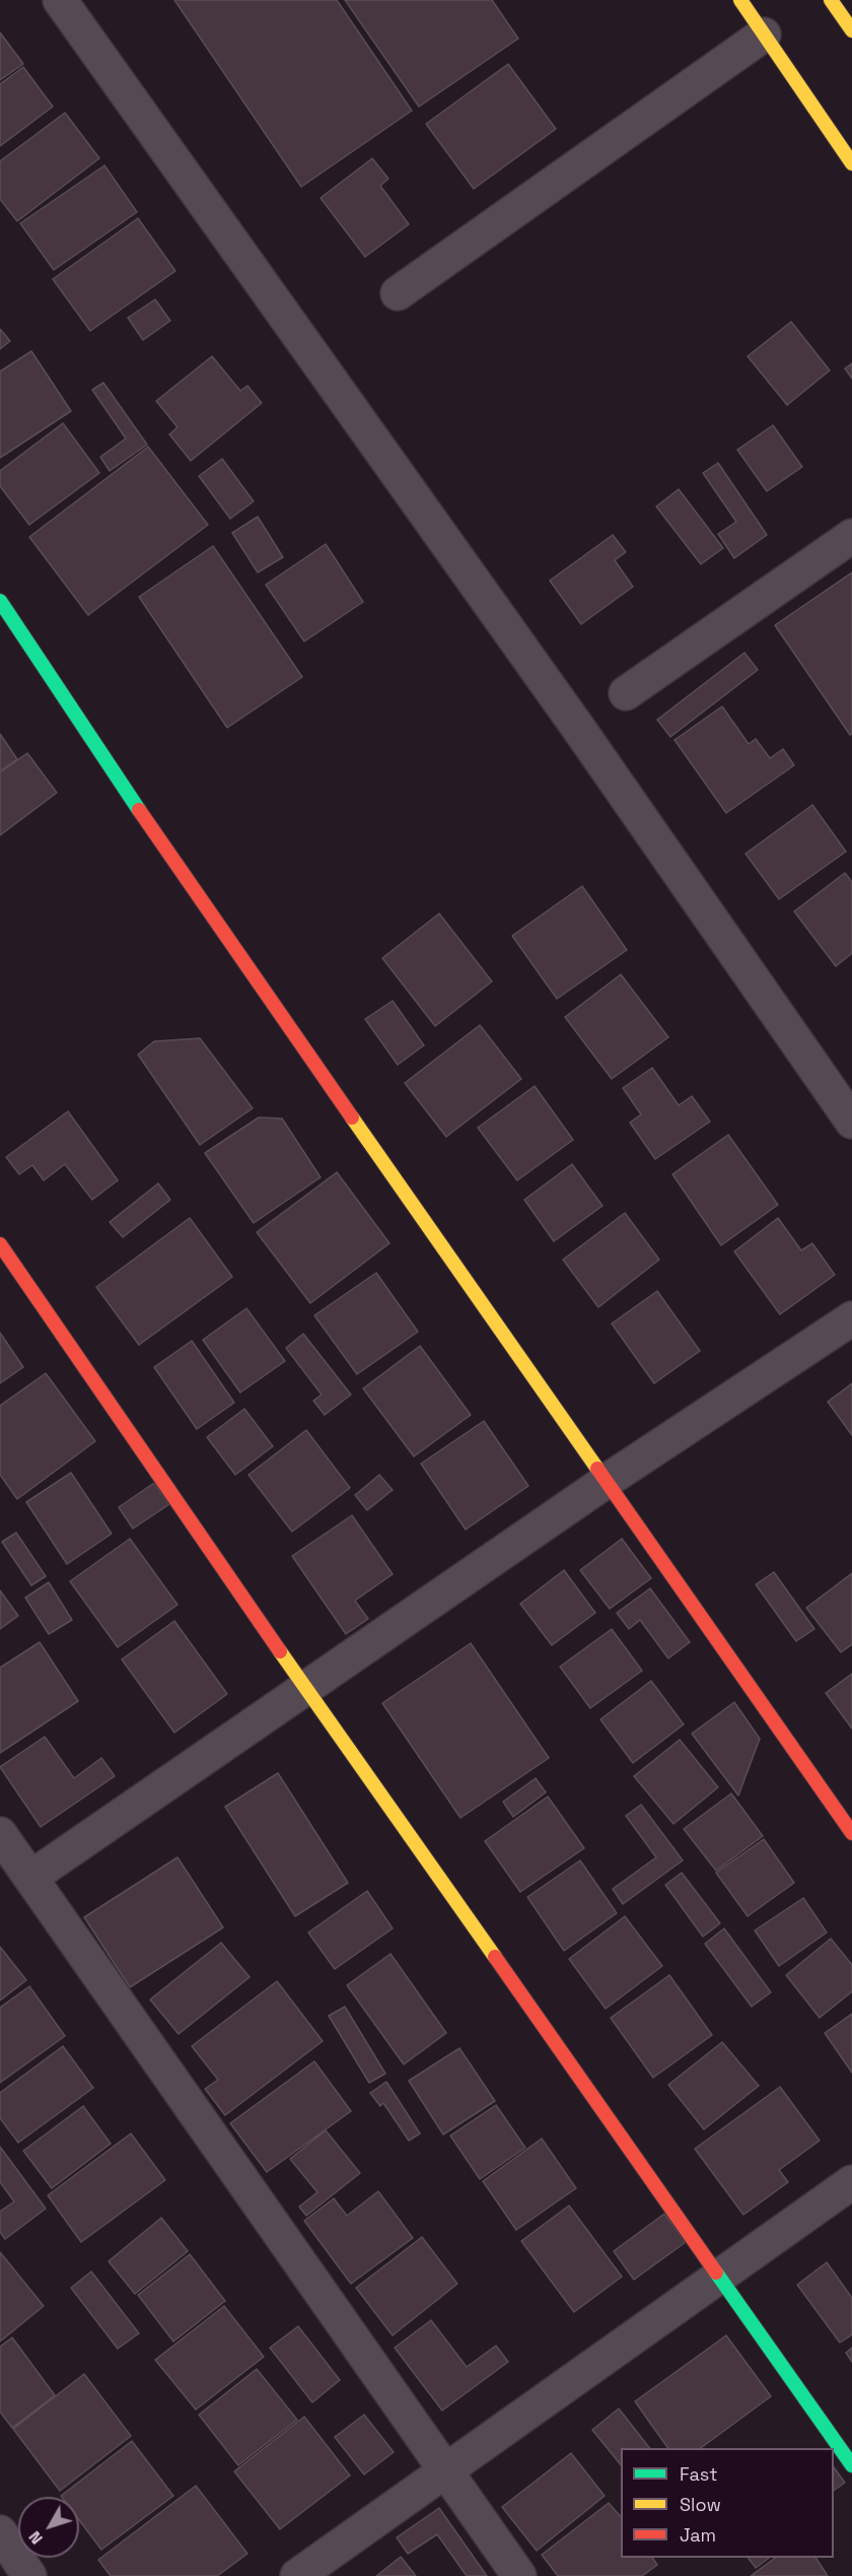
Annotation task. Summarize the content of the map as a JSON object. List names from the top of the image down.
{
  "legend": ["Fast", "Slow", "Jam"],
  "north": "bottom left"
}
